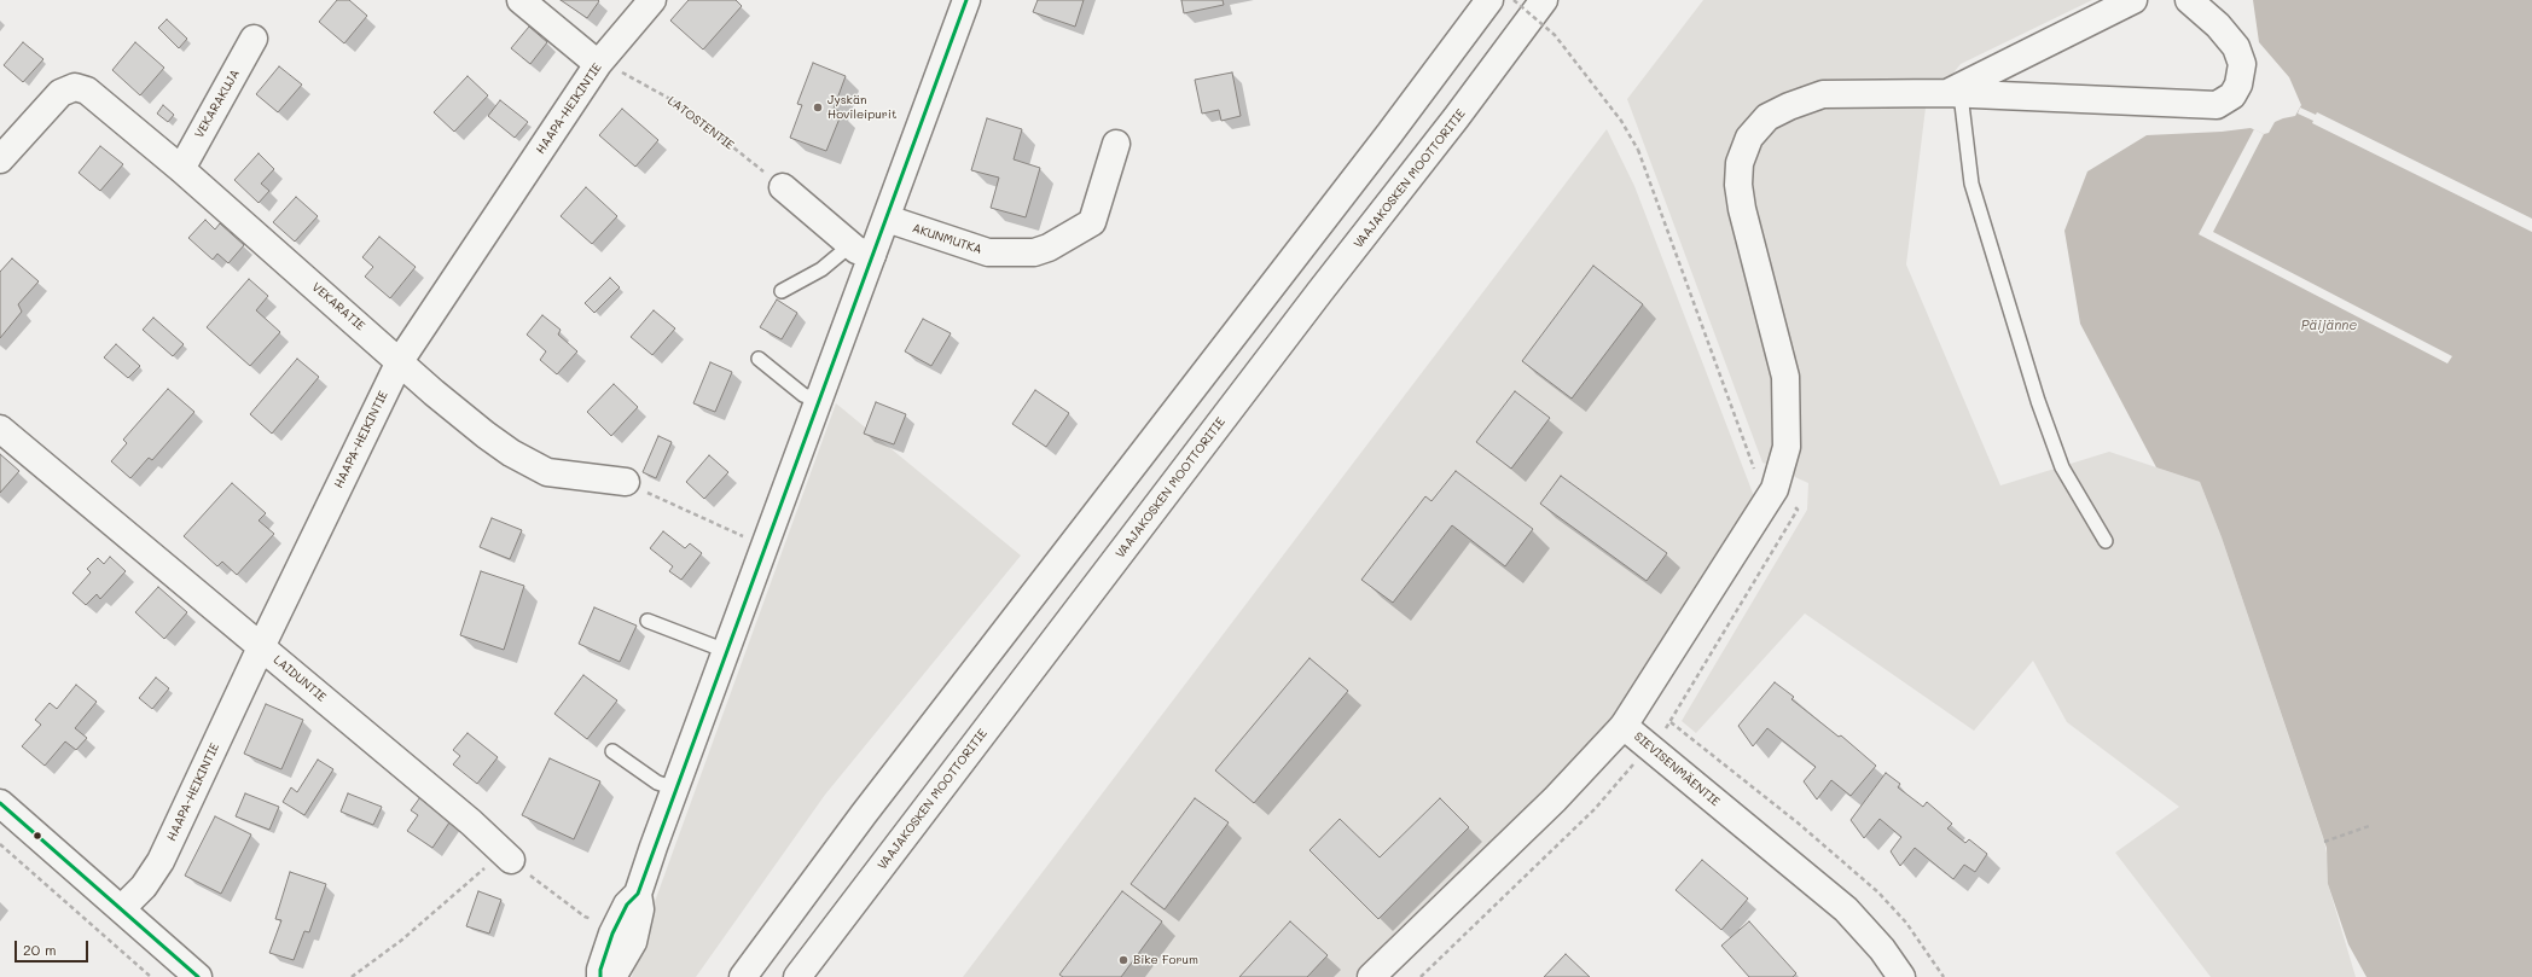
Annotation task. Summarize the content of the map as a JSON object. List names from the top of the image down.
{
  "streets": {
    "main road": [
      "VEKARAKUJA",
      "HAAPA-HEIKINTIE",
      "VAAJAKOSKEN MOOTTORITIE",
      "AKUNMUTKA",
      "VEKARATIE",
      "LAIDUNTIE",
      "SIEVISENMÄENTIE"
    ],
    "path": ["LATOSTENTIE"]
  },
  "crossings": [
    ["VEKARAKUJA", "VEKARATIE"],
    ["HAAPA-HEIKINTIE", "LATOSTENTIE"],
    ["HAAPA-HEIKINTIE", "VEKARATIE"],
    ["HAAPA-HEIKINTIE", "LAIDUNTIE"]
  ],
  "water": ["Päijänne"],
  "places": ["Jyskän Hovileipurit", "Bike Forum"],
  "scale_bar": "20 m"
}
